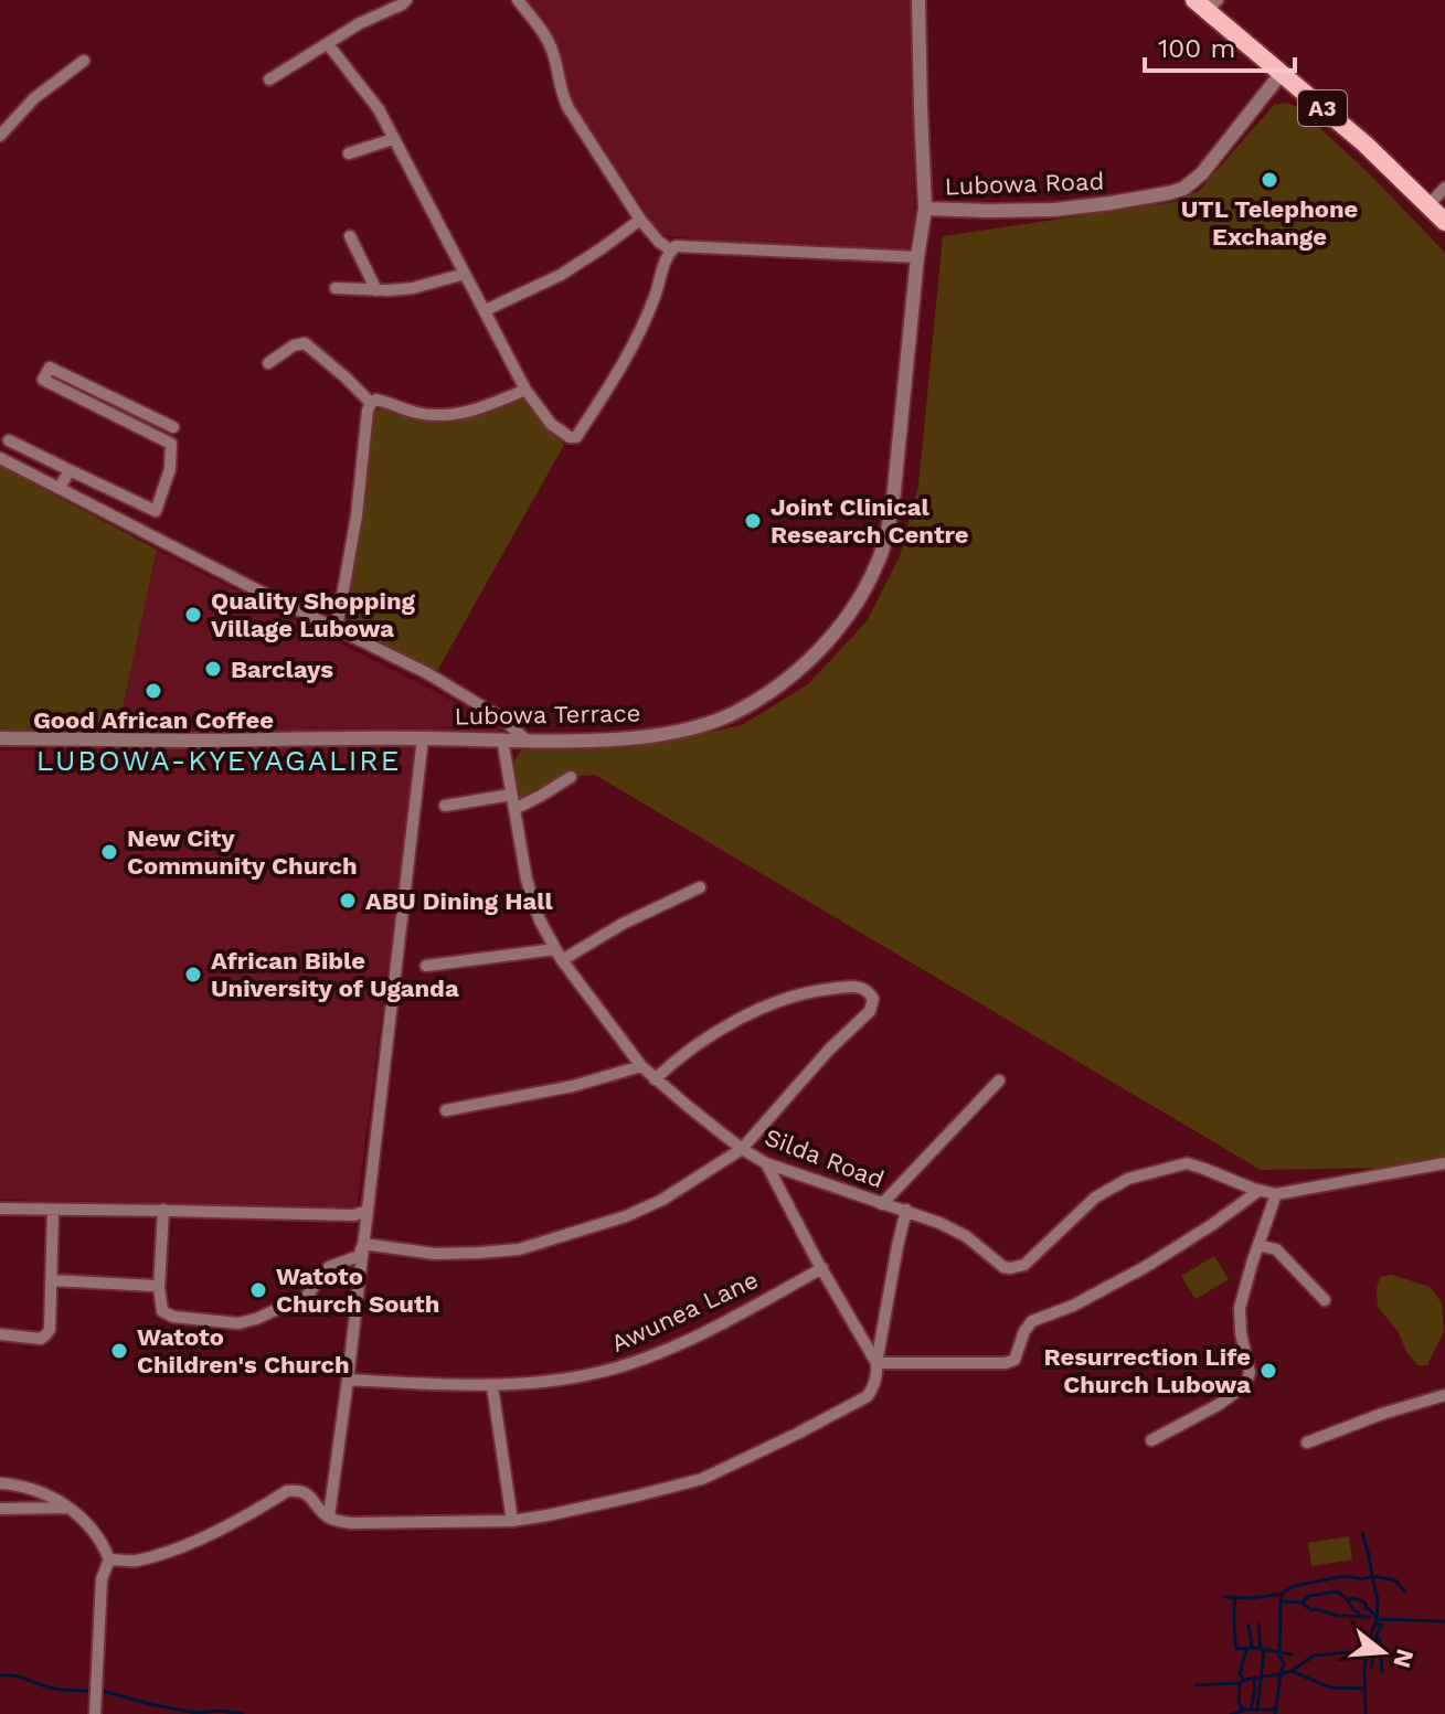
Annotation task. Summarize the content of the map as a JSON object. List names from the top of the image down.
{
  "streets": {
    "main road": ["A3"],
    "street": [
      "Lubowa Road",
      "Lubowa Terrace",
      "Silda Road",
      "Awunea Lane"
    ]
  },
  "crossings": [
    ["A3", "Lubowa Road"],
    ["Lubowa Road", "Lubowa Terrace"],
    ["Lubowa Terrace", "Silda Road"]
  ],
  "districts": ["LUBOWA-KYEYAGALIRE"],
  "places": [
    "UTL Telephone Exchange",
    "Joint Clinical Research Centre",
    "Quality Shopping Village Lubowa",
    "Barclays",
    "Good African Coffee",
    "New City Community Church",
    "ABU Dining Hall",
    "African Bible University of Uganda",
    "Watoto Church South",
    "Watoto Children's Church",
    "Resurrection Life Church Lubowa"
  ],
  "scale_bar": "100 m",
  "north": "right"
}
